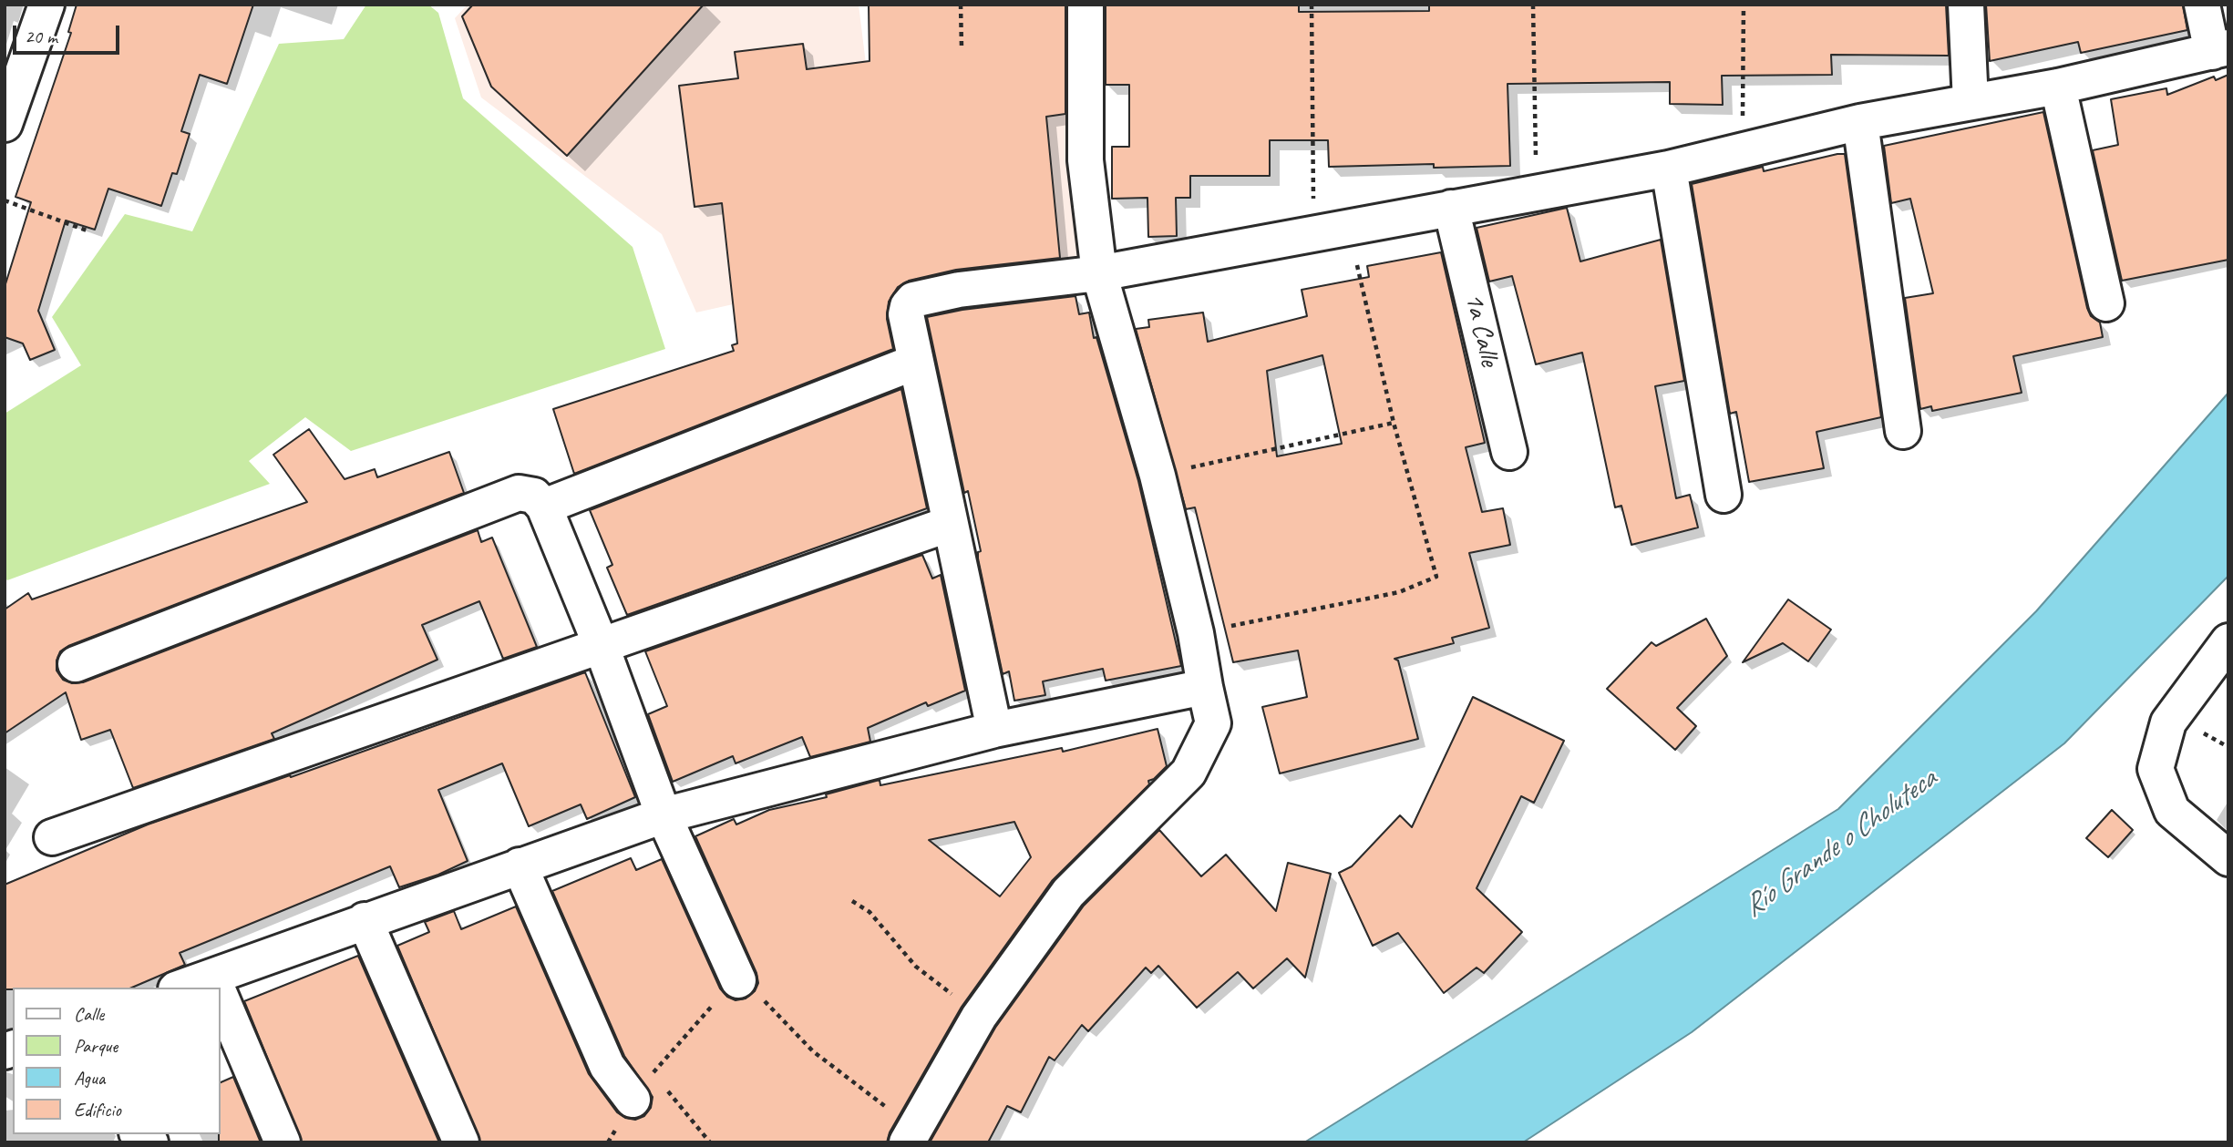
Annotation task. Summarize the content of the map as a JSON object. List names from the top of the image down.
{
  "streets": {
    "street": ["1a Calle"]
  },
  "water": ["Río Grande o Choluteca"],
  "legend": [
    "Calle",
    "Parque",
    "Agua",
    "Edificio"
  ],
  "scale_bar": "20 m"
}
